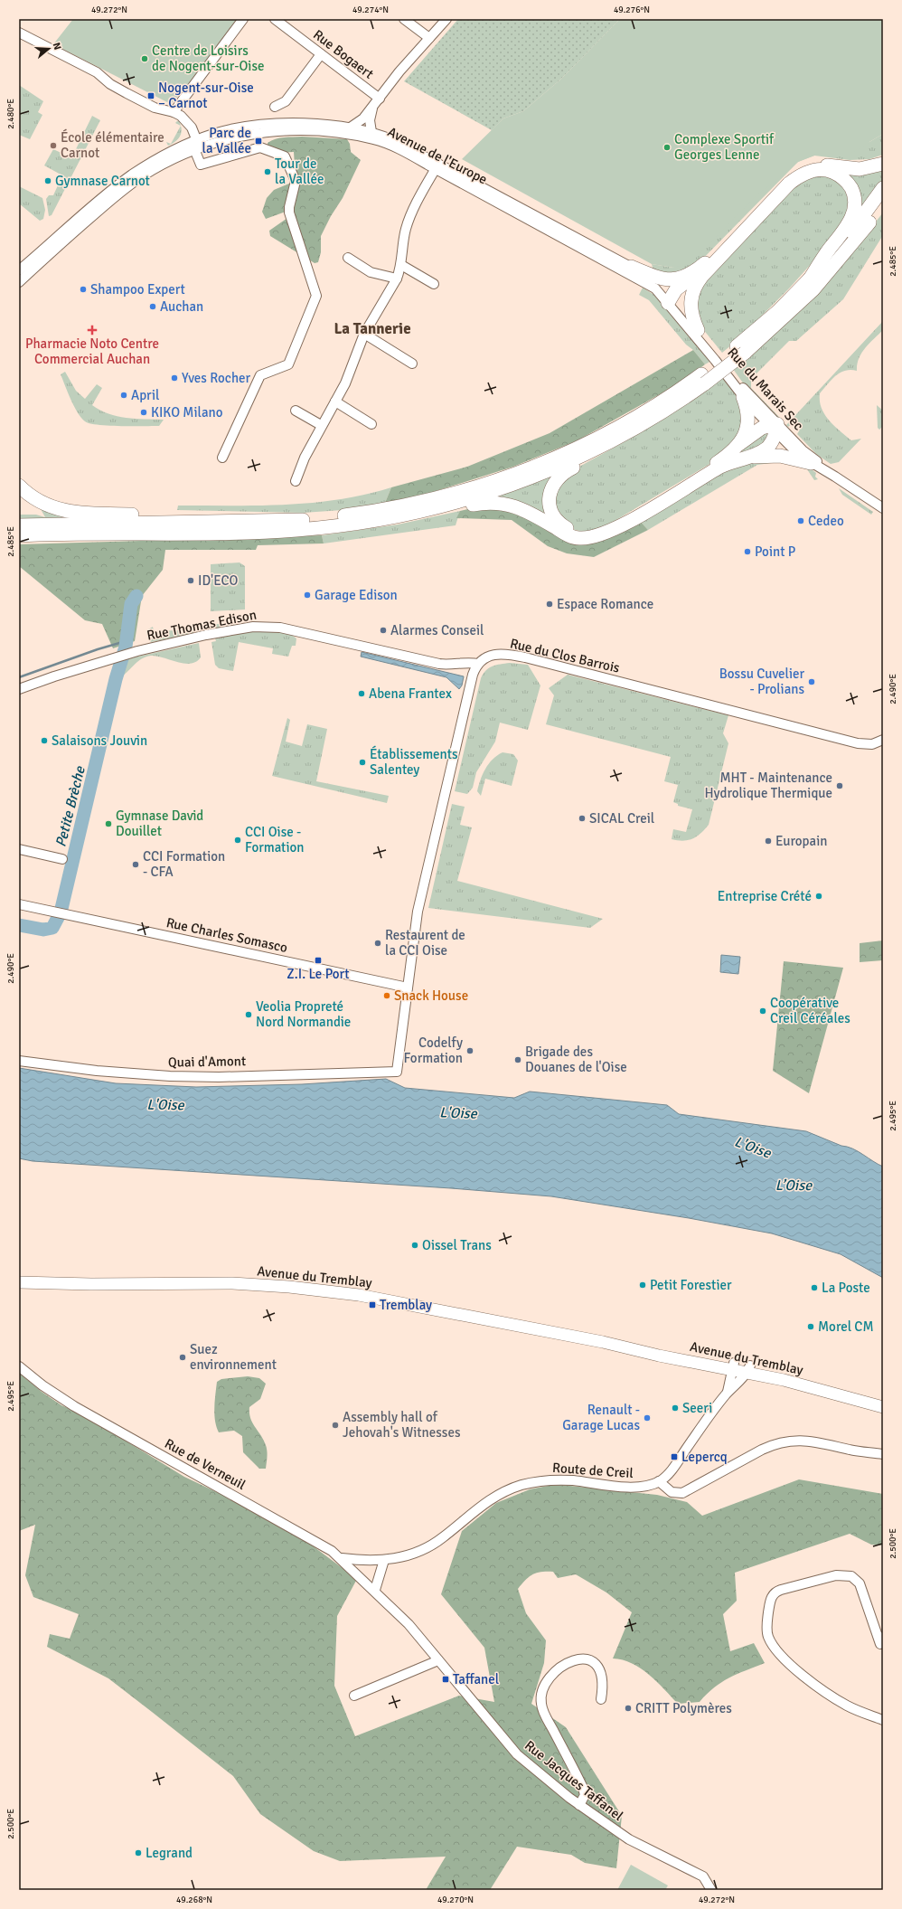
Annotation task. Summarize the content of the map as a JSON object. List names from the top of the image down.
{
  "streets": {
    "main road": ["Avenue du Tremblay"],
    "street": [
      "Rue Bogaert",
      "Avenue de l'Europe",
      "Rue du Marais Sec",
      "Rue Thomas Edison",
      "Rue du Clos Barrois",
      "Rue Charles Somasco",
      "Quai d'Amont",
      "Rue de Verneuil",
      "Route de Creil",
      "Rue Jacques Taffanel"
    ]
  },
  "crossings": [
    ["Avenue de l'Europe", "Rue du Marais Sec"],
    ["Rue Thomas Edison", "Rue du Clos Barrois"],
    ["Rue Charles Somasco", "Quai d'Amont"],
    ["Avenue du Tremblay", "Route de Creil"],
    ["Rue de Verneuil", "Route de Creil"],
    ["Rue de Verneuil", "Rue Jacques Taffanel"]
  ],
  "districts": ["La Tannerie"],
  "water": ["Petite Brèche", "L'Oise", "L’Oise"],
  "places": {
    "other": [
      "Centre de Loisirs de Nogent-sur-Oise",
      "École élémentaire Carnot",
      "Complexe Sportif Georges Lenne",
      "Tour de la Vallée",
      "Gymnase Carnot",
      "Shampoo Expert",
      "Auchan",
      "Yves Rocher",
      "April",
      "KIKO Milano",
      "Cedeo",
      "Point P",
      "ID'ECO",
      "Garage Edison",
      "Espace Romance",
      "Alarmes Conseil",
      "Bossu Cuvelier - Prolians",
      "Abena Frantex",
      "Salaisons Jouvin",
      "Établissements Salentey",
      "MHT - Maintenance Hydrolique Thermique",
      "SICAL Creil",
      "Gymnase David Douillet",
      "CCI Oise - Formation",
      "Europain",
      "CCI Formation - CFA",
      "Entreprise Crété",
      "Restaurent de la CCI Oise",
      "Snack House",
      "Coopérative Creil Céréales",
      "Veolia Propreté Nord Normandie",
      "Codelfy Formation",
      "Brigade des Douanes de l'Oise",
      "Oissel Trans",
      "Petit Forestier",
      "La Poste",
      "Morel CM",
      "Suez environnement",
      "Seeri",
      "Renault - Garage Lucas",
      "Assembly hall of Jehovah's Witnesses",
      "CRITT Polymères",
      "Legrand"
    ],
    "transit": [
      "Nogent-sur-Oise – Carnot",
      "Parc de la Vallée",
      "Z.I. Le Port",
      "Tremblay",
      "Lepercq",
      "Taffanel"
    ],
    "health": ["Pharmacie Noto Centre Commercial Auchan"]
  },
  "north": "right",
  "coordinates": [
    "49.272°N",
    "49.274°N",
    "49.276°N",
    "2.480°E",
    "2.485°E",
    "2.490°E",
    "2.495°E",
    "2.500°E",
    "49.268°N",
    "49.270°N"
  ]
}
